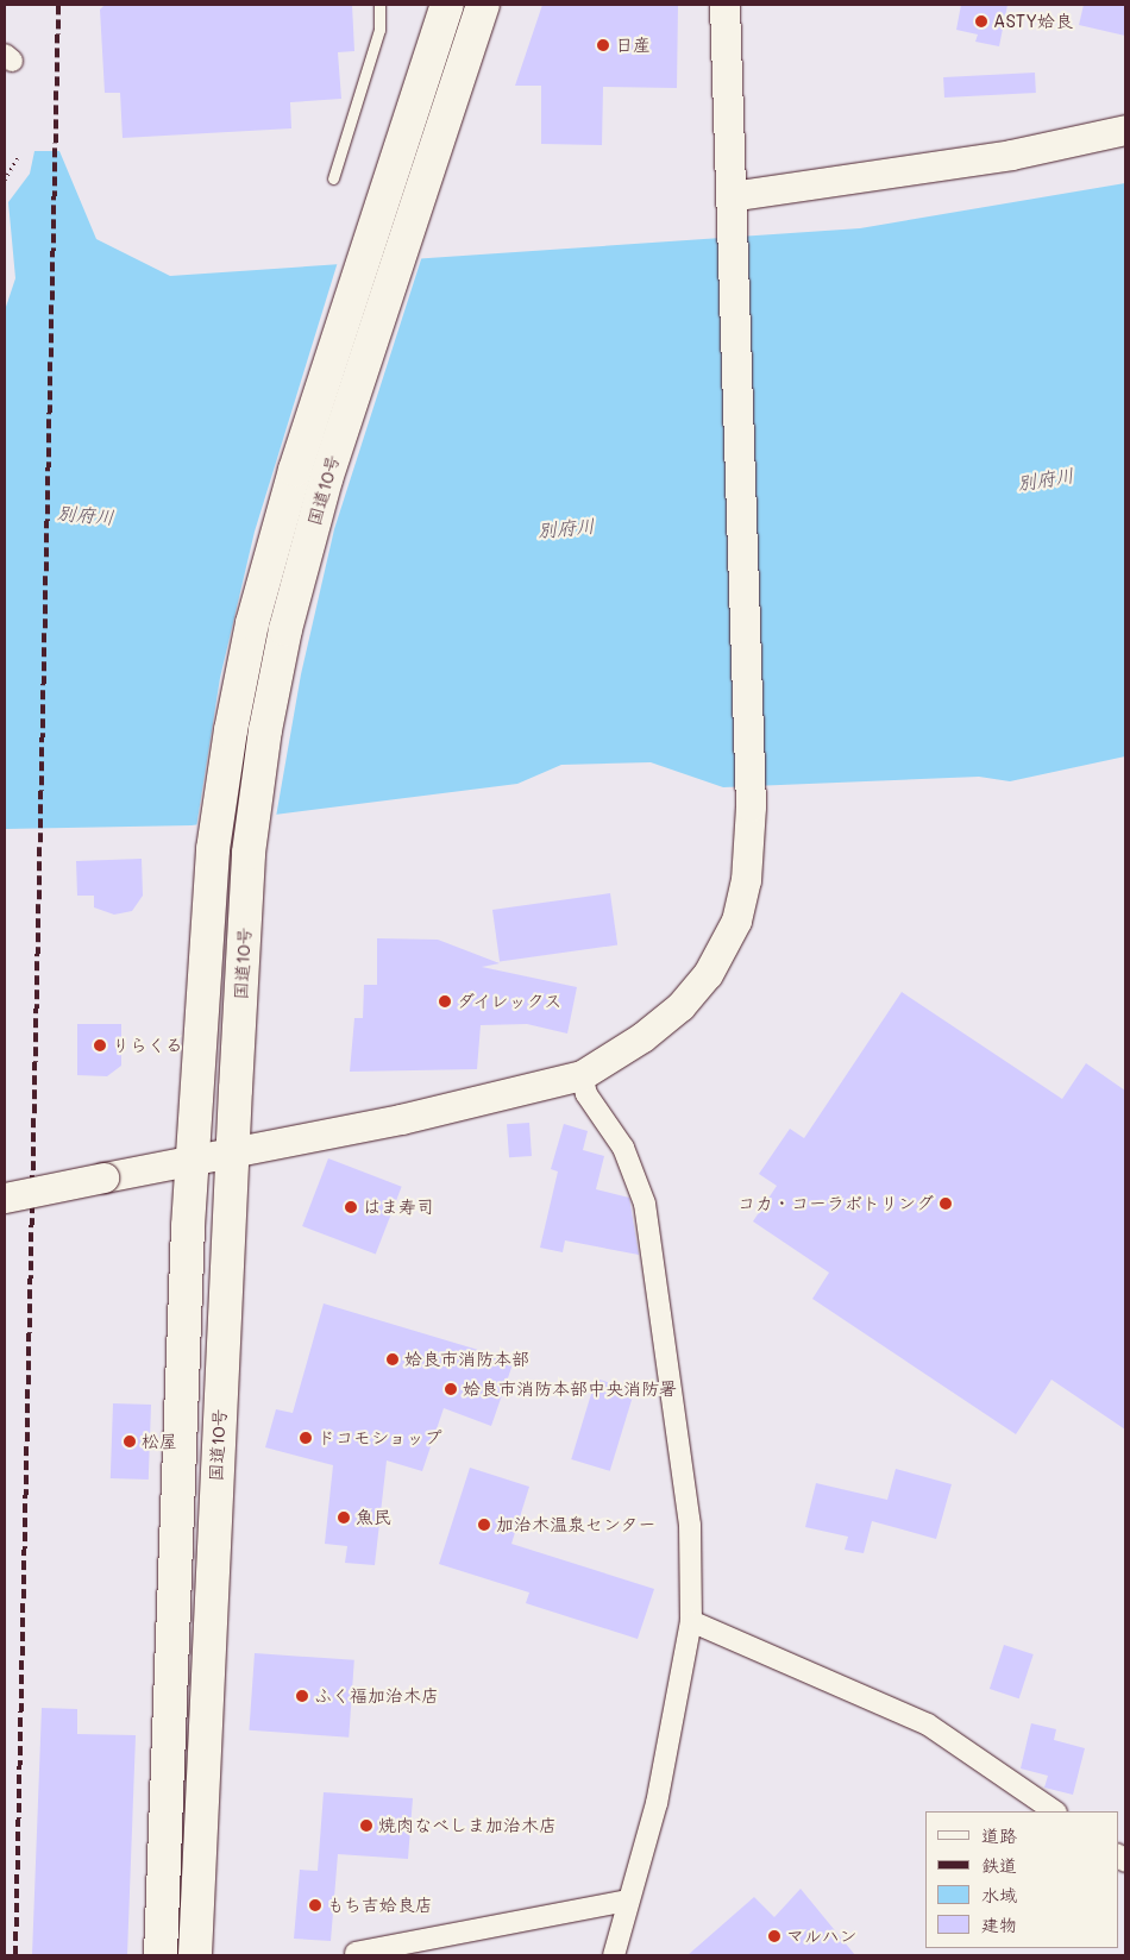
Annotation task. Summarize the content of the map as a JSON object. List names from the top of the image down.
{
  "streets": {
    "highway": ["国道10号"]
  },
  "water": ["別府川"],
  "places": [
    "ASTY姶良",
    "日産",
    "ダイレックス",
    "りらくる",
    "コカ・コーラボトリング",
    "はま寿司",
    "姶良市消防本部",
    "姶良市消防本部中央消防署",
    "ドコモショップ",
    "松屋",
    "魚民",
    "加治木温泉センター",
    "ふく福加治木店",
    "焼肉なべしま加治木店",
    "もち吉姶良店",
    "マルハン"
  ],
  "legend": [
    "道路",
    "鉄道",
    "水域",
    "建物"
  ]
}
